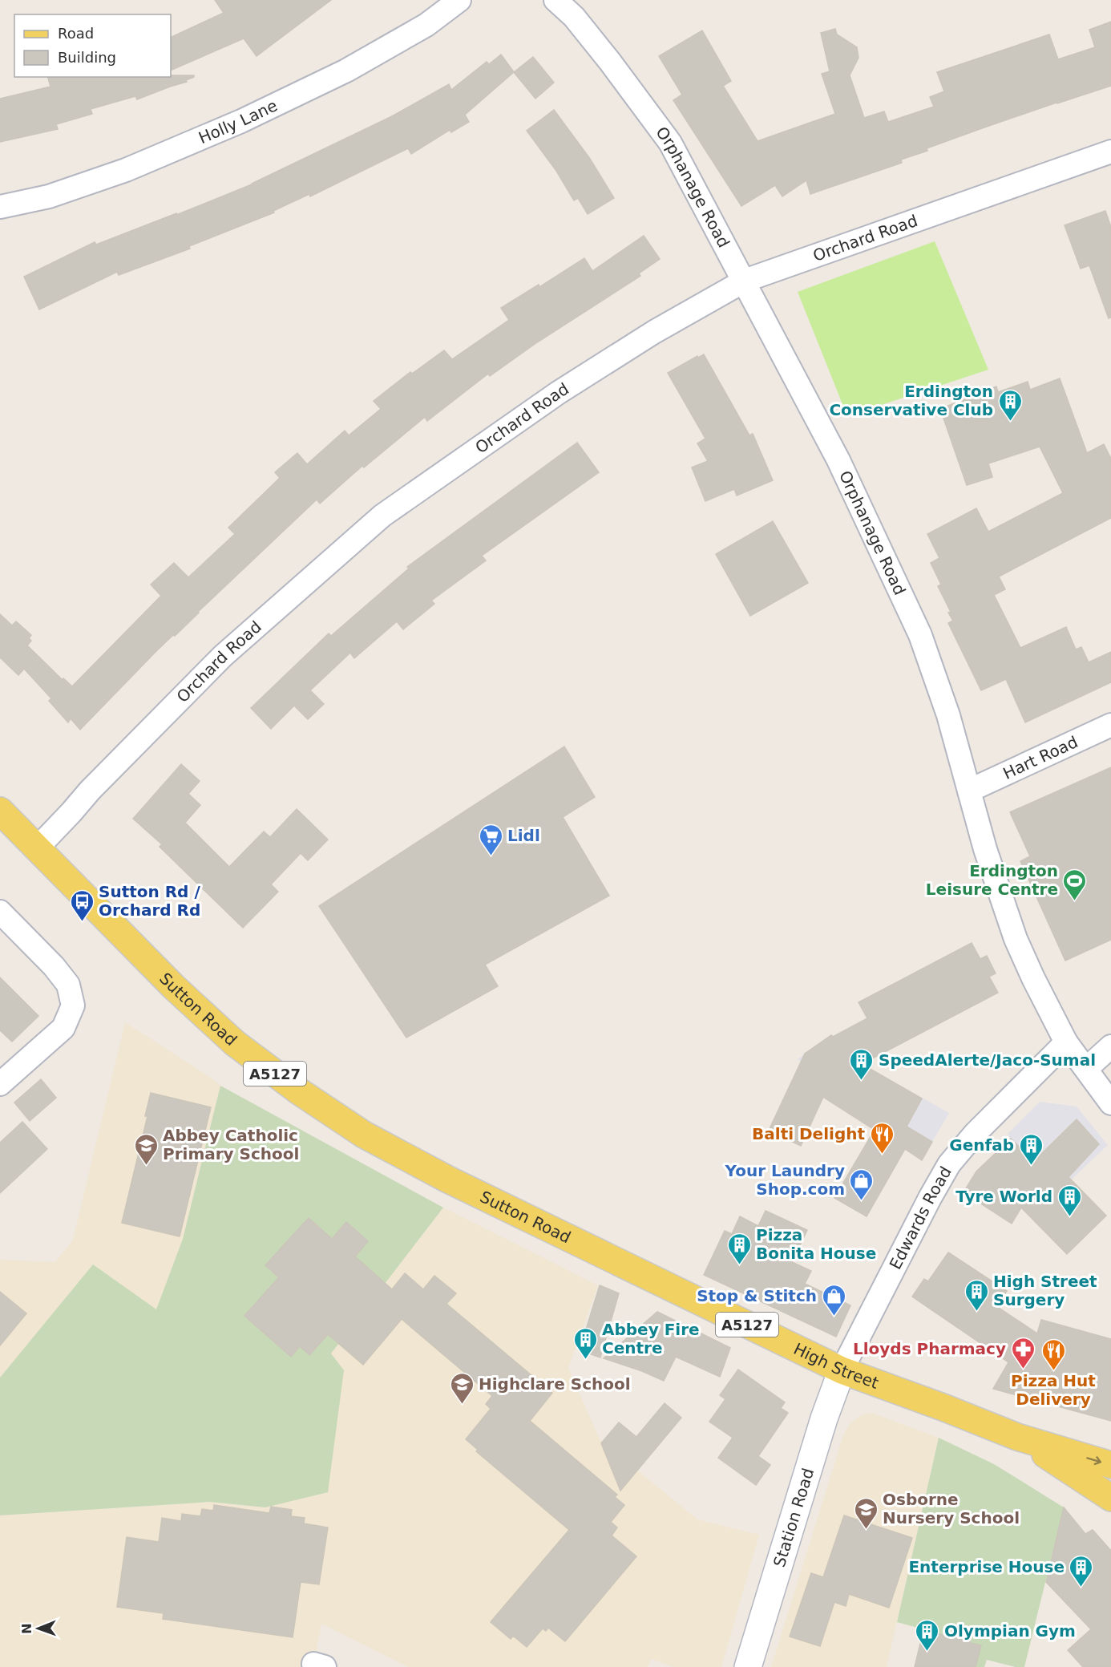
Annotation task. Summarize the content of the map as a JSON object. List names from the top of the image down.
{
  "streets": {
    "main road": [
      "Sutton Road",
      "A5127",
      "High Street",
      "Station Road"
    ],
    "street": [
      "Holly Lane",
      "Orphanage Road",
      "Orchard Road",
      "Hart Road",
      "Edwards Road"
    ]
  },
  "crossings": [
    ["Orphanage Road", "Orchard Road"],
    ["Orphanage Road", "Hart Road"],
    ["Orphanage Road", "Edwards Road"],
    ["Orchard Road", "Sutton Road"],
    ["Sutton Road", "High Street"],
    ["A5127", "High Street"],
    ["Edwards Road", "High Street"],
    ["Edwards Road", "Station Road"],
    ["High Street", "Station Road"]
  ],
  "places": {
    "building": [
      "Erdington Conservative Club",
      "SpeedAlerte/Jaco-Sumal",
      "Genfab",
      "Tyre World",
      "Pizza Bonita House",
      "High Street Surgery",
      "Abbey Fire Centre",
      "Enterprise House",
      "Olympian Gym"
    ],
    "supermarket": ["Lidl"],
    "sports": ["Erdington Leisure Centre"],
    "bus stop": ["Sutton Rd / Orchard Rd"],
    "restaurant": ["Balti Delight", "Pizza Hut Delivery"],
    "school or university": ["Abbey Catholic Primary School", "Highclare School", "Osborne Nursery School"],
    "shop": ["Your Laundry Shop.com", "Stop & Stitch"],
    "pharmacy": ["Lloyds Pharmacy"]
  },
  "legend": ["Road", "Building"],
  "north": "left"
}
